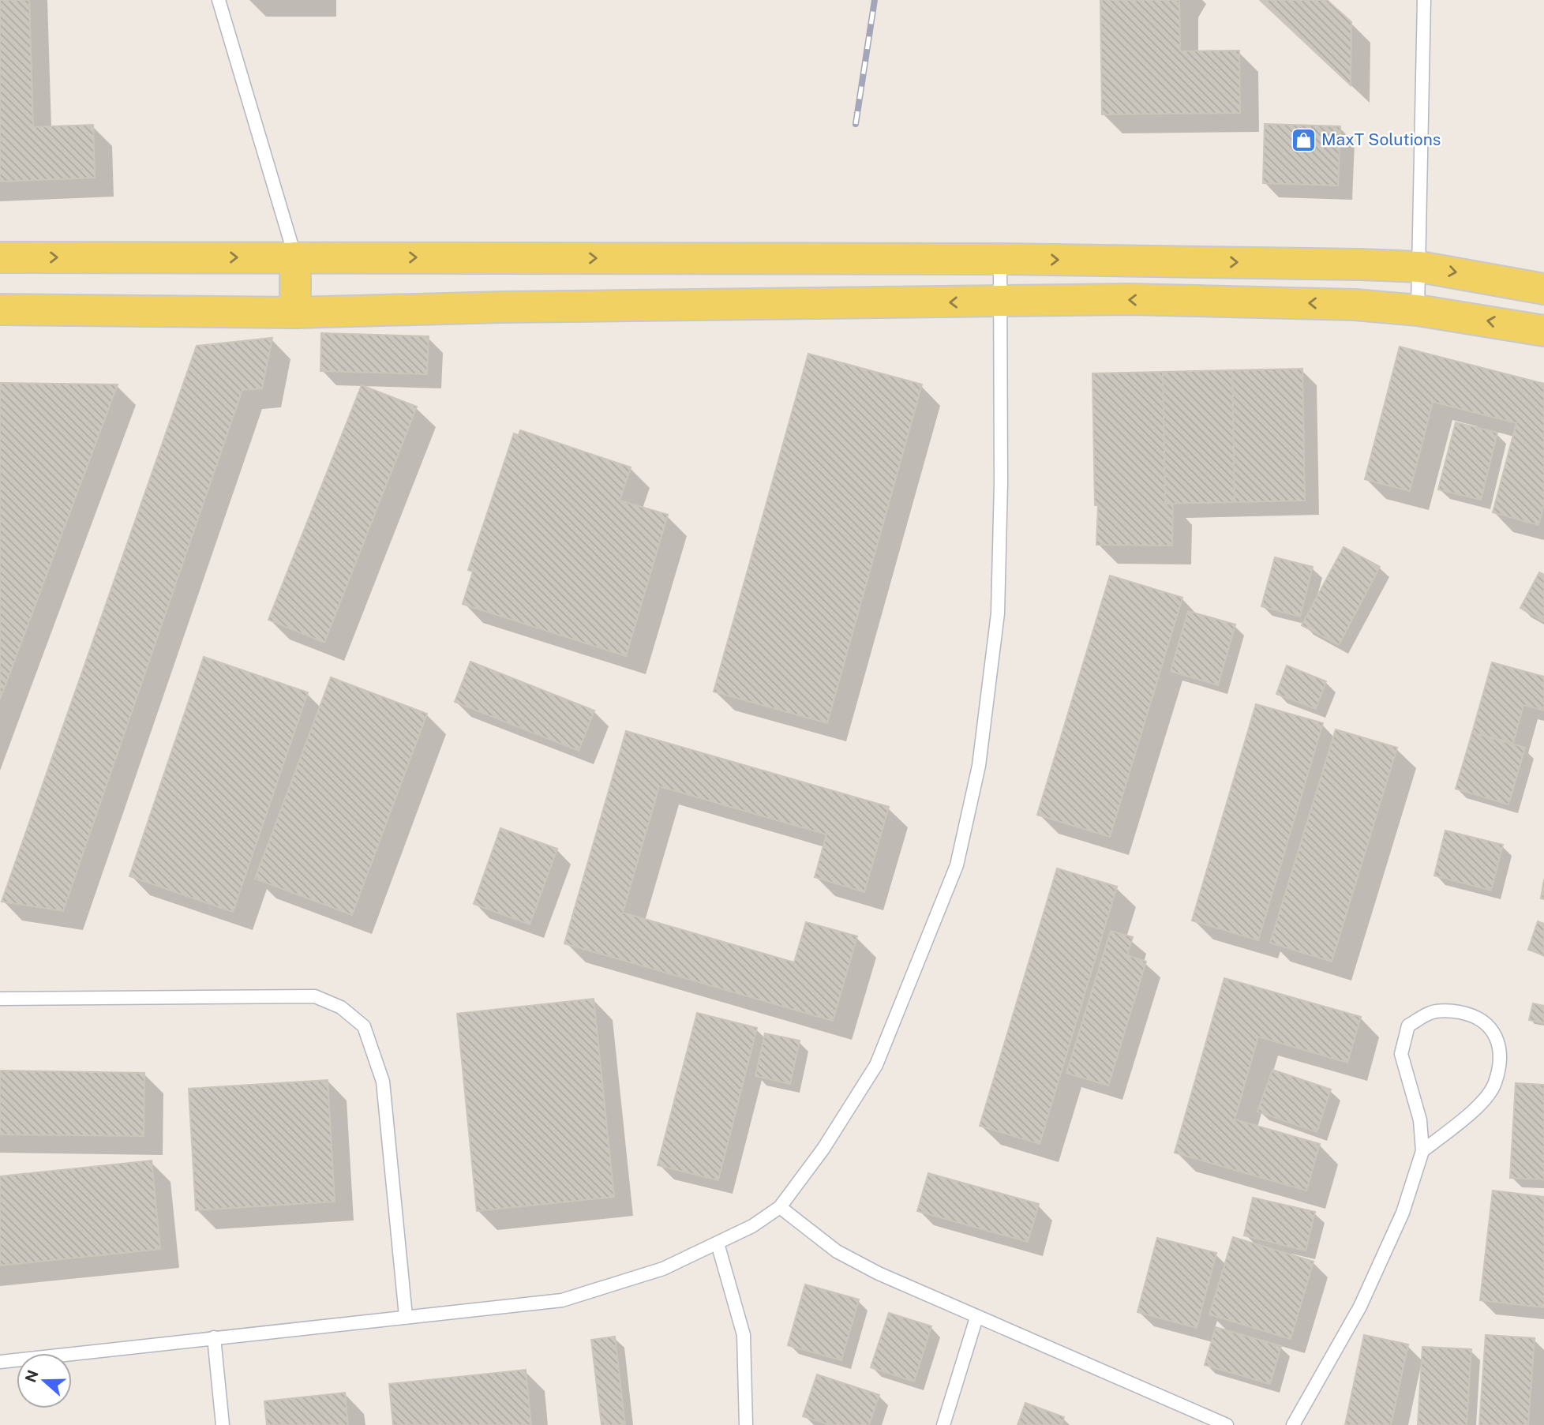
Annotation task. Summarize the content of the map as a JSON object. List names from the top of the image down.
{
  "places": {
    "shop": ["MaxT Solutions"]
  },
  "north": "left"
}
